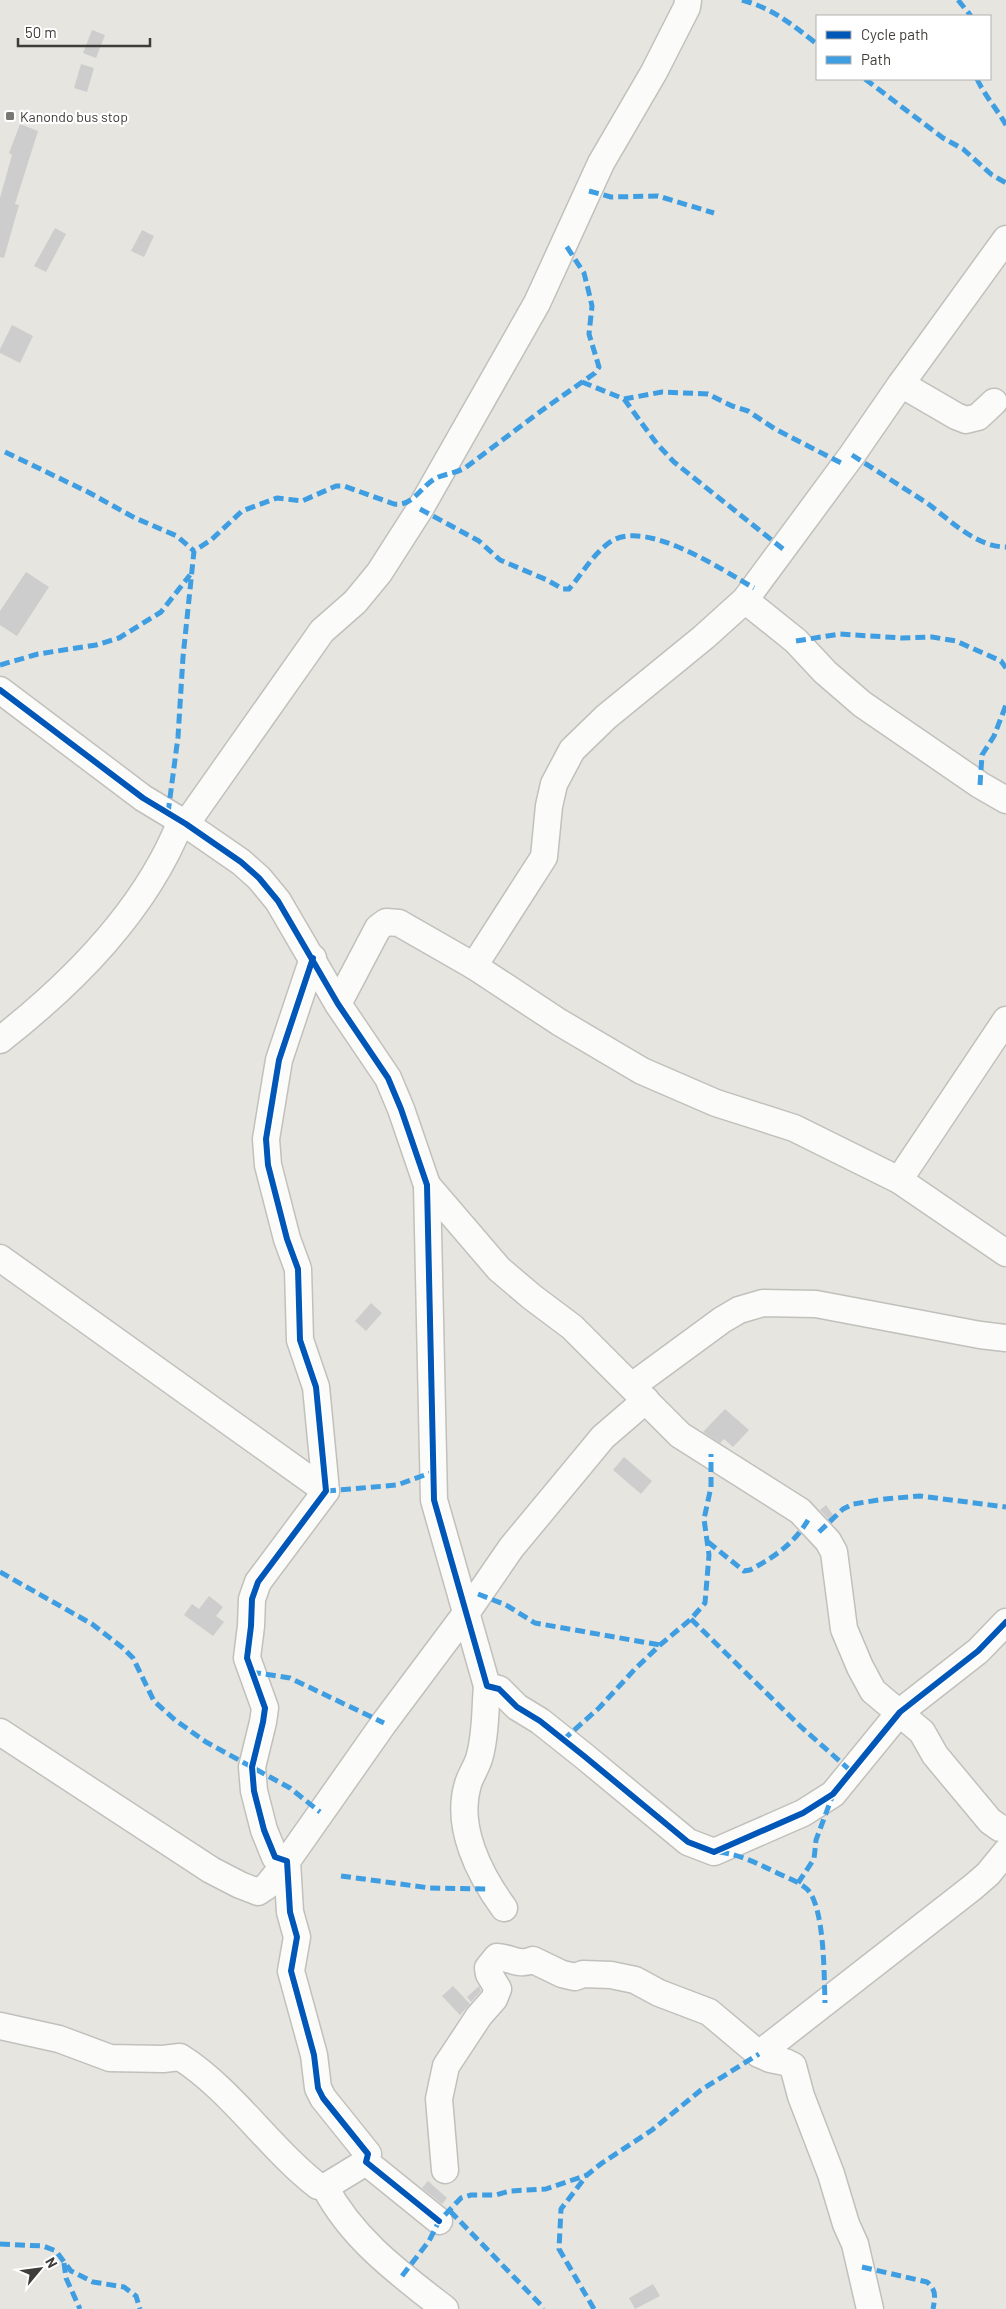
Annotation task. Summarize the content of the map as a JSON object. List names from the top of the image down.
{
  "places": {
    "transit": ["Kanondo bus stop"]
  },
  "legend": ["Cycle path", "Path"],
  "scale_bar": "50 m",
  "north": "top right"
}
